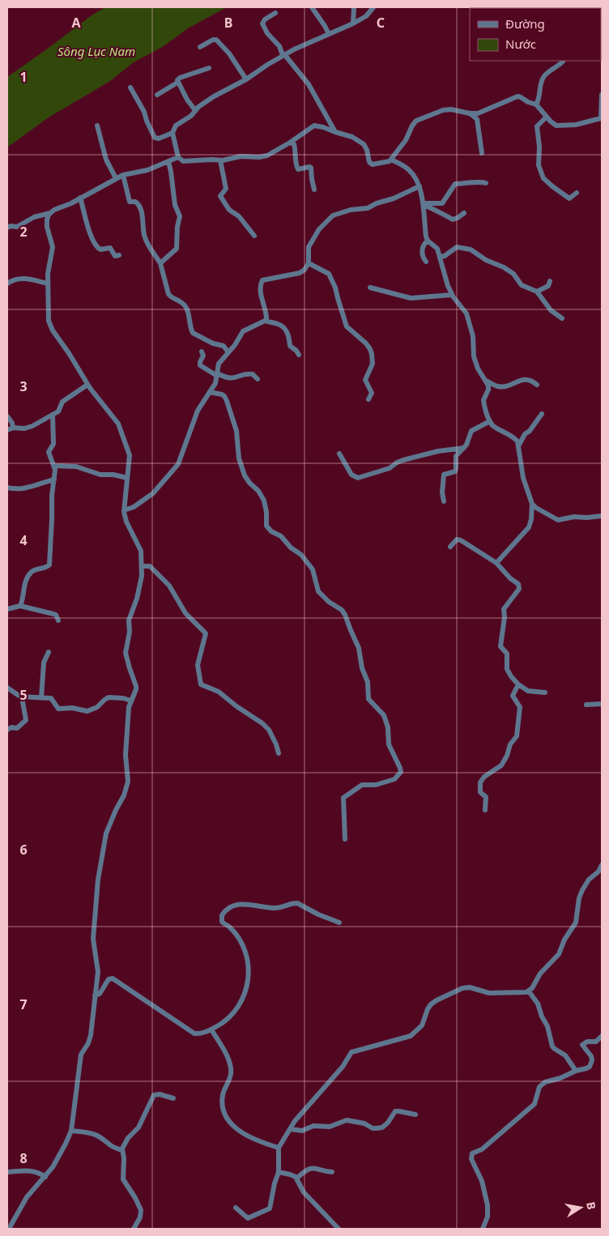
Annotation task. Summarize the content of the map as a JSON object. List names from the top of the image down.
{
  "water": ["Sông Lục Nam"],
  "legend": ["Đường", "Nước"],
  "north": "right",
  "grid": {
    "columns": ["A", "B", "C"],
    "rows": [
      "1",
      "2",
      "3",
      "4",
      "5",
      "6",
      "7",
      "8"
    ]
  }
}
